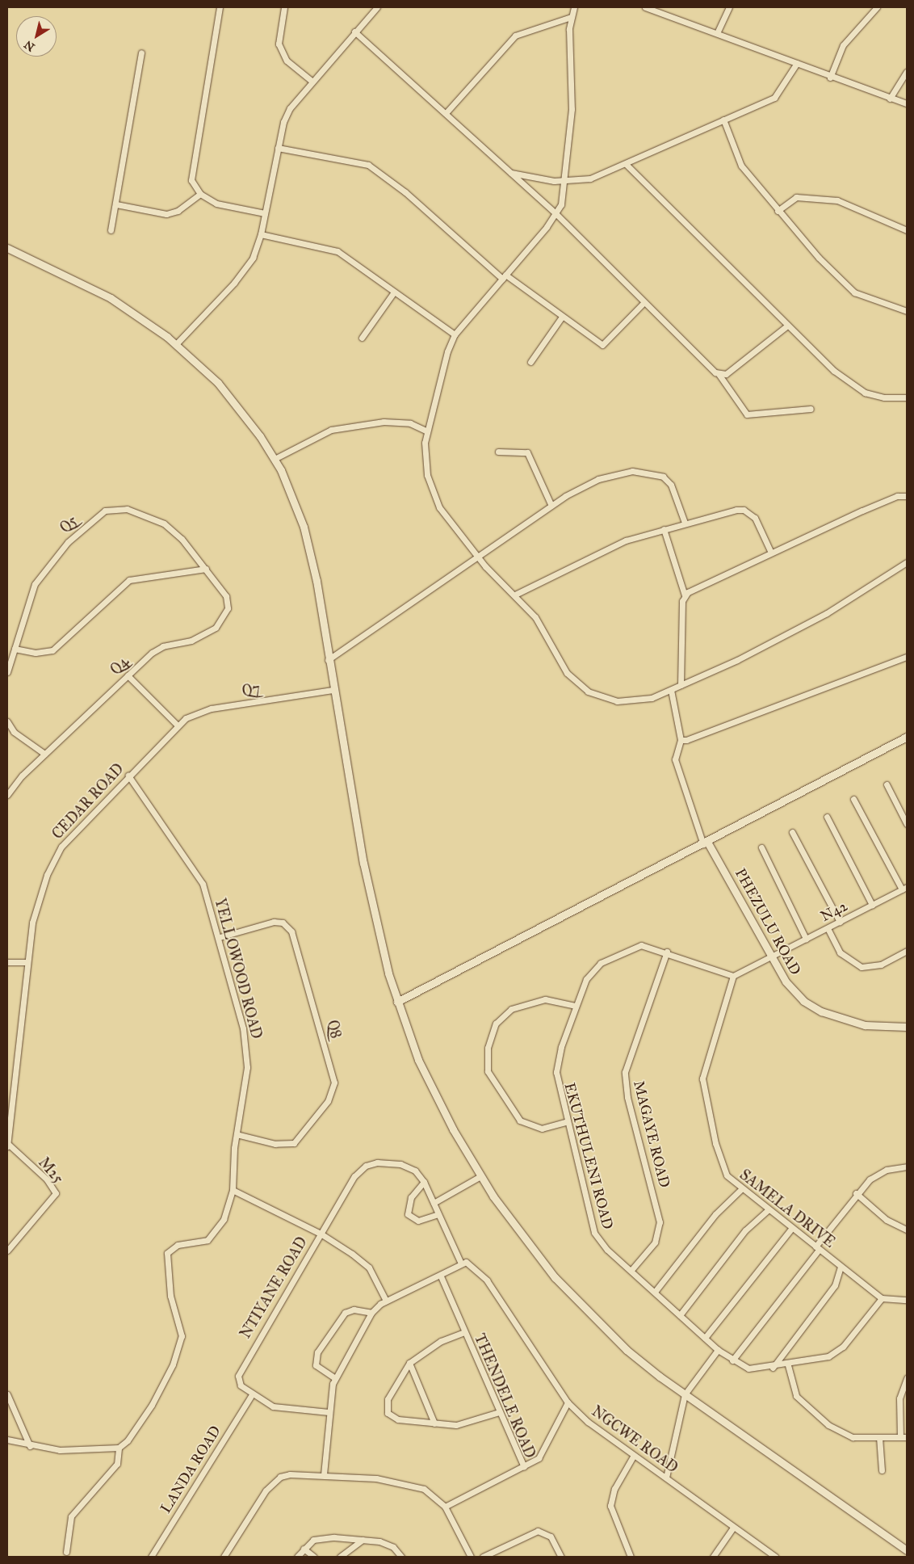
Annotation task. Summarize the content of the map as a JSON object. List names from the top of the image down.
{
  "streets": {
    "street": [
      "Q5",
      "Q4",
      "Q7",
      "CEDAR ROAD",
      "N42",
      "PHEZULU ROAD",
      "YELLOWOOD ROAD",
      "Q8",
      "MAGAYE ROAD",
      "EKUTHULENI ROAD",
      "M25",
      "SAMELA DRIVE",
      "NTIYANE ROAD",
      "THENDELE ROAD",
      "NGCWE ROAD",
      "LANDA ROAD"
    ]
  },
  "crossings": [
    ["Q5", "Q4"],
    ["Q7", "CEDAR ROAD"],
    ["CEDAR ROAD", "YELLOWOOD ROAD"],
    ["CEDAR ROAD", "M25"],
    ["N42", "PHEZULU ROAD"],
    ["YELLOWOOD ROAD", "Q8"],
    ["MAGAYE ROAD", "EKUTHULENI ROAD"],
    ["EKUTHULENI ROAD", "SAMELA DRIVE"],
    ["NTIYANE ROAD", "LANDA ROAD"]
  ],
  "north": "bottom left"
}
